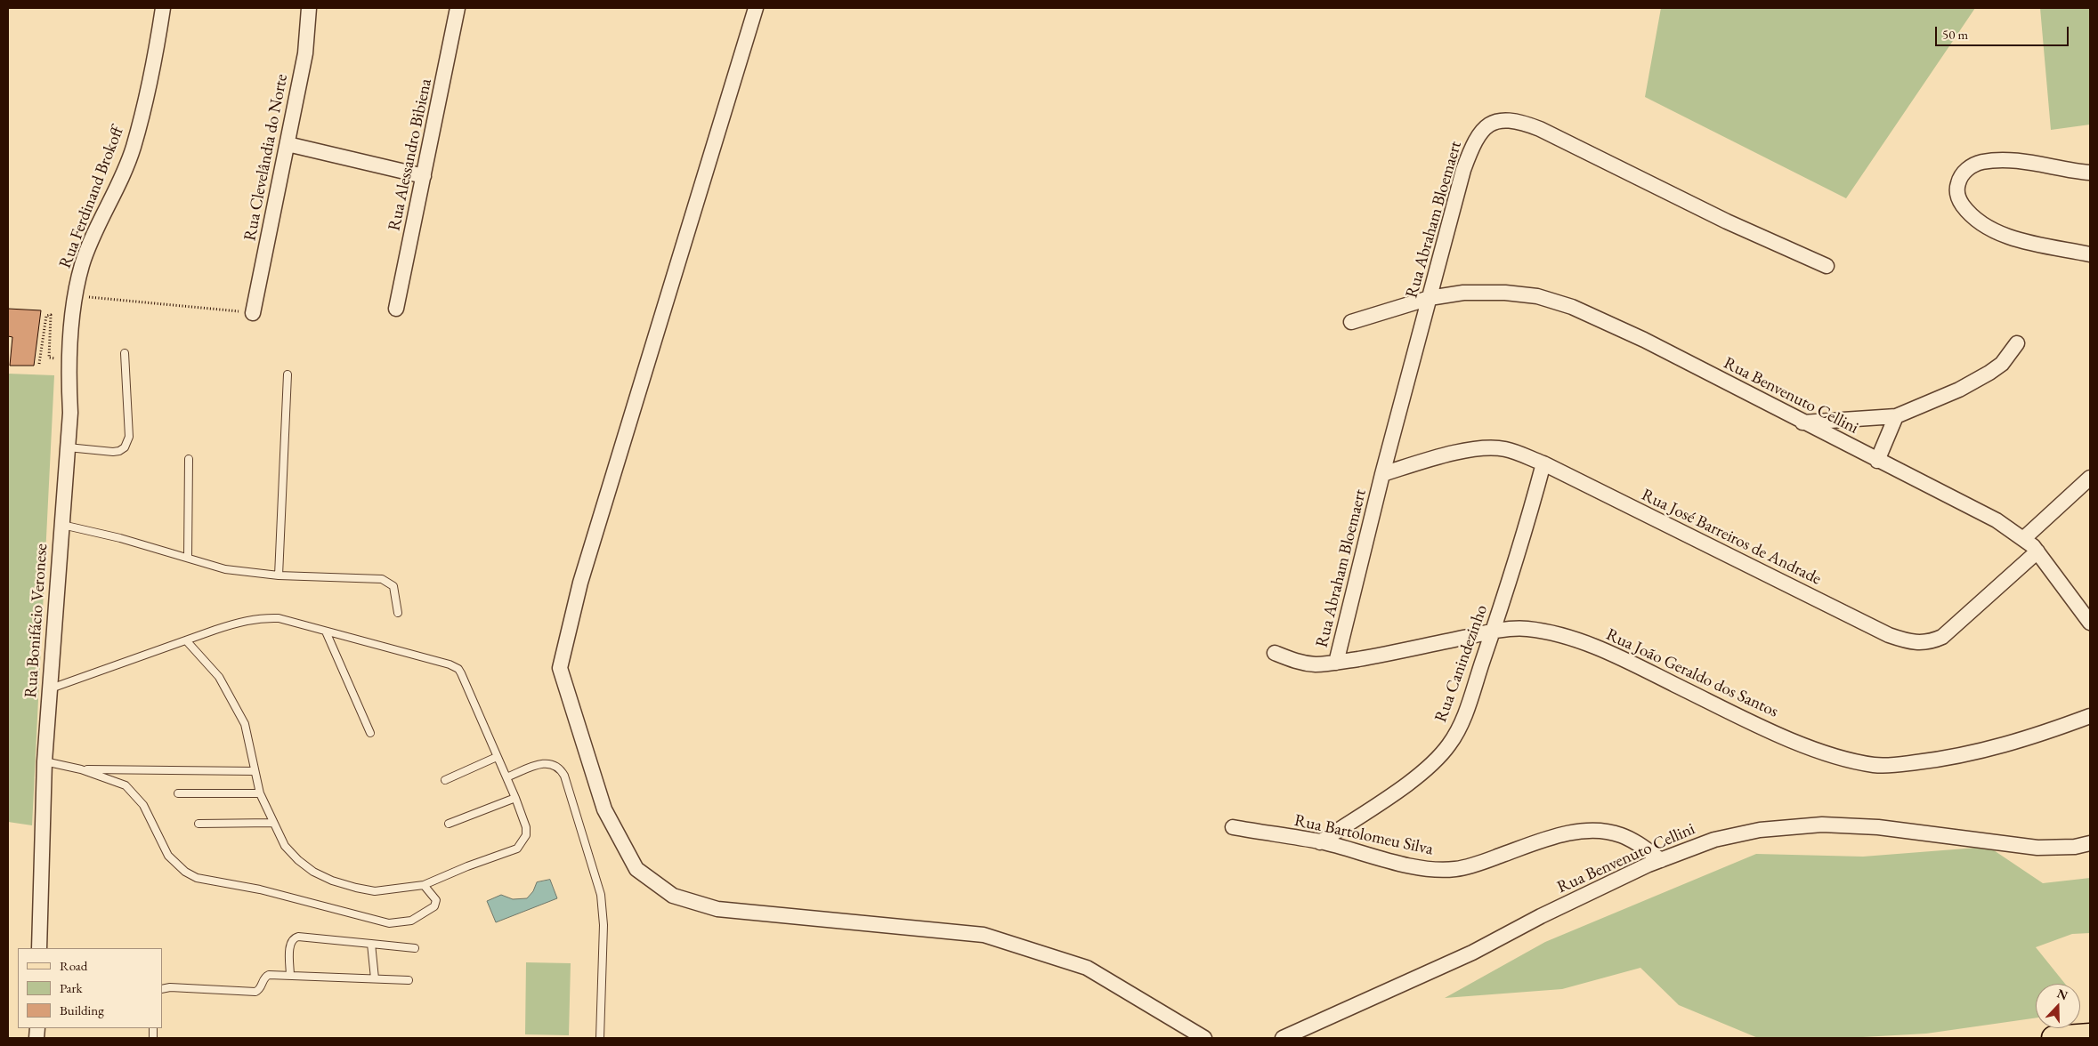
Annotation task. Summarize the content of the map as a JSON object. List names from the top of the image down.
{
  "streets": {
    "street": [
      "Rua Alessandro Bibiena",
      "Rua Clevelândia do Norte",
      "Rua Ferdinand Brokoff",
      "Rua Abraham Bloemaert",
      "Rua Benvenuto Cellini",
      "Rua José Barreiros de Andrade",
      "Rua Bonifácio Veronese",
      "Rua Canindezinho",
      "Rua João Geraldo dos Santos",
      "Rua Bartolomeu Silva"
    ]
  },
  "crossings": [
    ["Rua Ferdinand Brokoff", "Rua Bonifácio Veronese"],
    ["Rua Abraham Bloemaert", "Rua Benvenuto Cellini"],
    ["Rua Abraham Bloemaert", "Rua José Barreiros de Andrade"],
    ["Rua Abraham Bloemaert", "Rua João Geraldo dos Santos"],
    ["Rua Benvenuto Cellini", "Rua José Barreiros de Andrade"],
    ["Rua Benvenuto Cellini", "Rua Bartolomeu Silva"],
    ["Rua José Barreiros de Andrade", "Rua Canindezinho"],
    ["Rua Canindezinho", "Rua João Geraldo dos Santos"],
    ["Rua Canindezinho", "Rua Bartolomeu Silva"]
  ],
  "legend": ["Road", "Park", "Building"],
  "scale_bar": "50 m",
  "north": "top"
}
